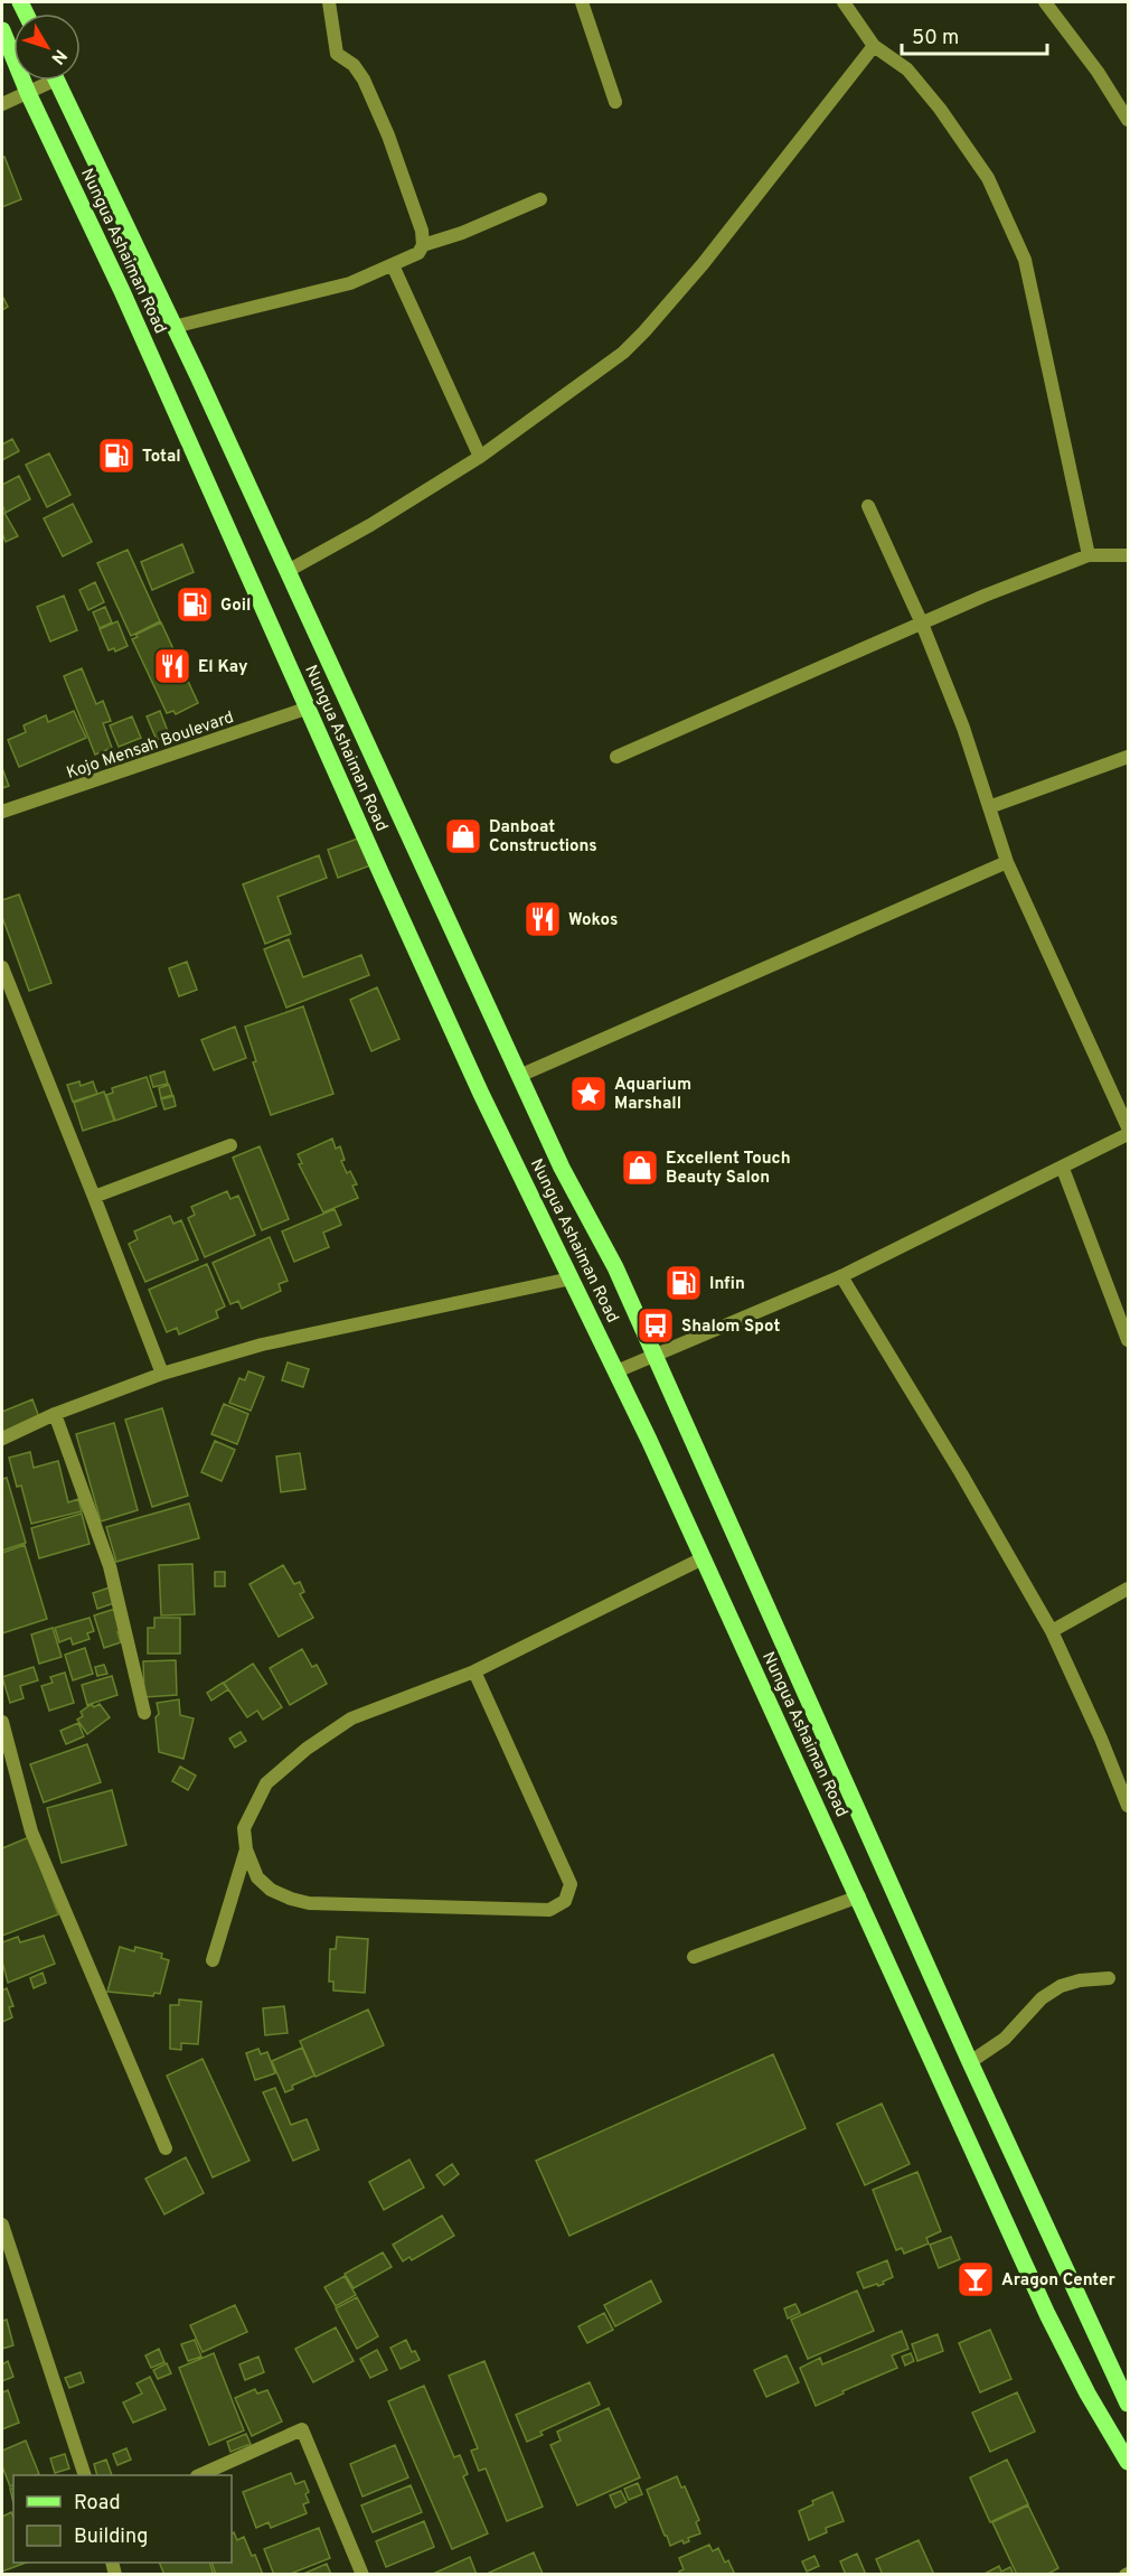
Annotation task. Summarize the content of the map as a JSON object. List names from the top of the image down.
{
  "streets": {
    "main road": ["Nungua Ashaiman Road"],
    "street": ["Kojo Mensah Boulevard"]
  },
  "crossings": [
    ["Nungua Ashaiman Road", "Kojo Mensah Boulevard"]
  ],
  "places": {
    "fuel station": ["Total", "Goil", "Infin"],
    "restaurant": ["El Kay", "Wokos"],
    "shop": ["Danboat Constructions", "Excellent Touch Beauty Salon"],
    "place": ["Aquarium Marshall"],
    "bus stop": ["Shalom Spot"],
    "bar": ["Aragon Center"]
  },
  "legend": ["Road", "Building"],
  "scale_bar": "50 m",
  "north": "bottom right"
}
